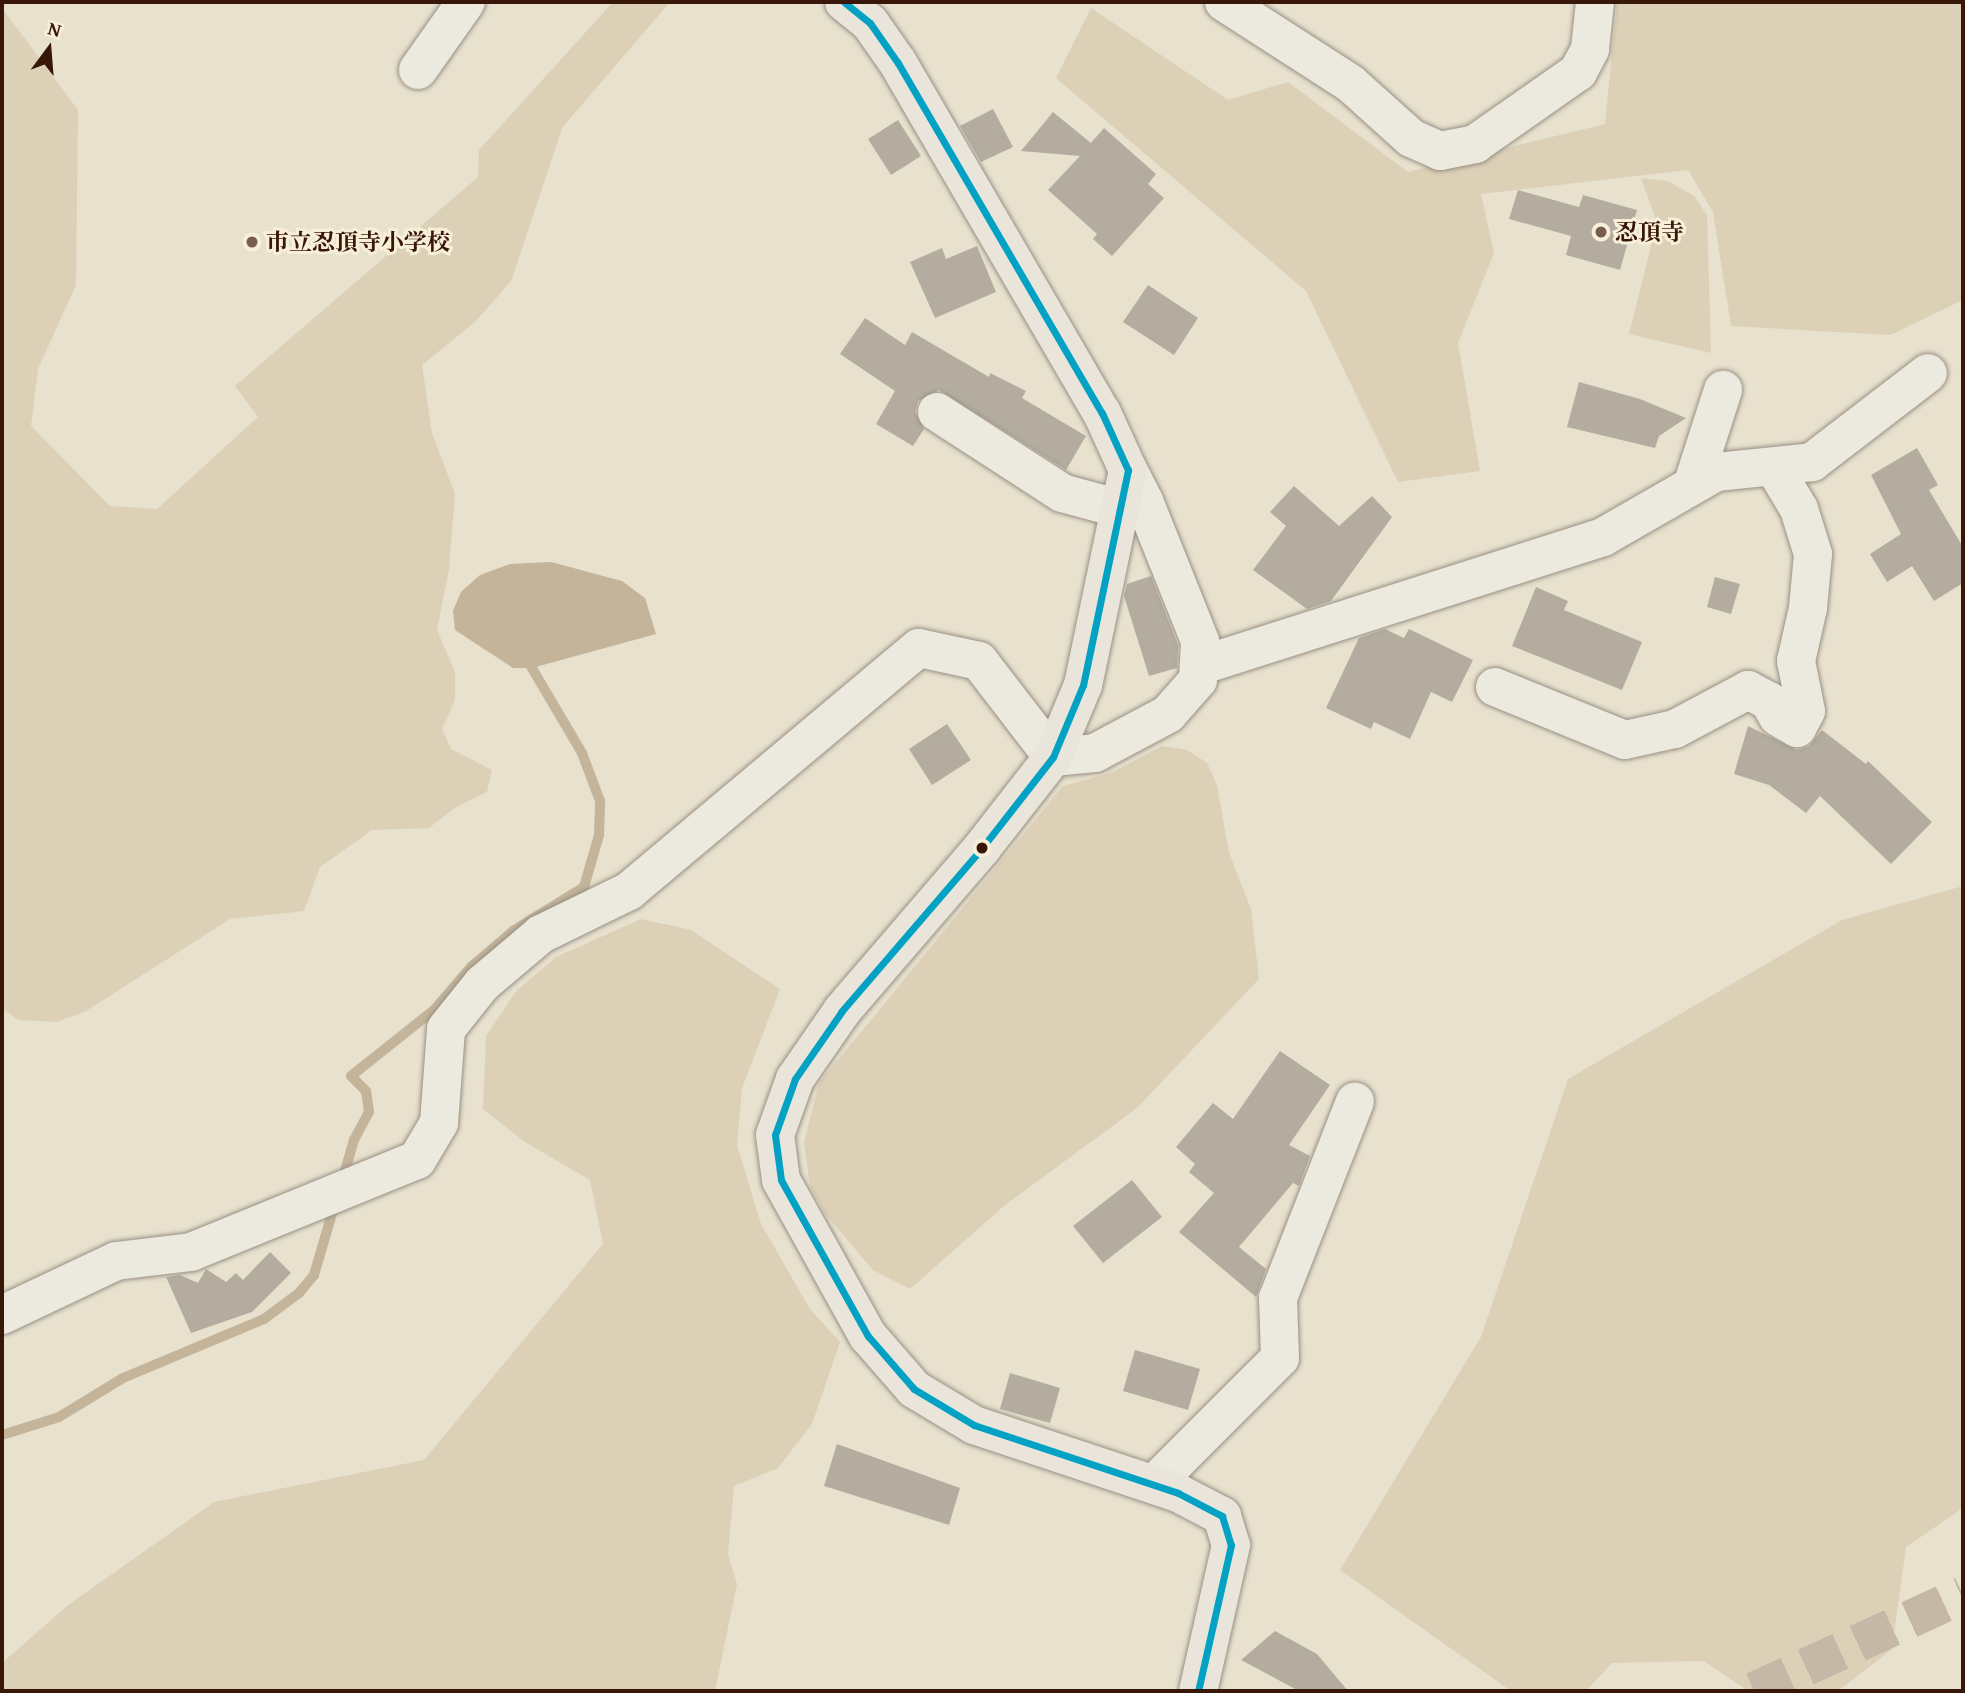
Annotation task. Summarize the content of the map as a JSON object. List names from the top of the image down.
{
  "places": ["忍頂寺", "市立忍頂寺小学校"],
  "north": "top"
}
